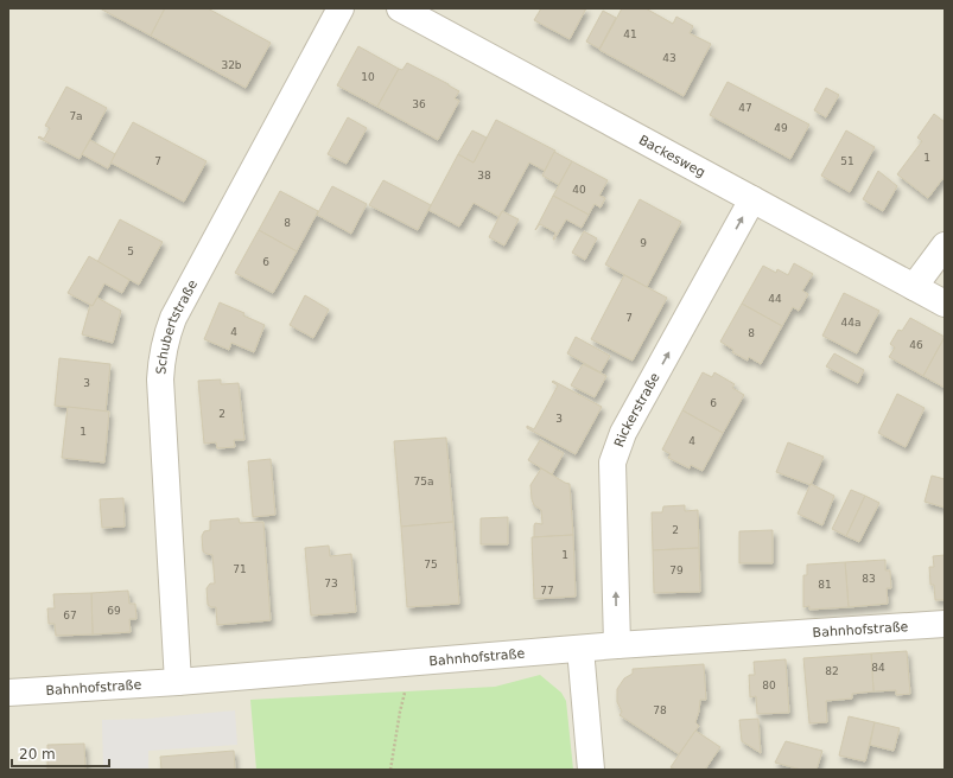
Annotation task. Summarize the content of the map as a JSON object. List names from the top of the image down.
{
  "streets": {
    "street": [
      "Backesweg",
      "Schubertstraße",
      "Rickerstraße",
      "Bahnhofstraße"
    ]
  },
  "crossings": [
    ["Backesweg", "Rickerstraße"],
    ["Schubertstraße", "Bahnhofstraße"],
    ["Rickerstraße", "Bahnhofstraße"]
  ],
  "one_way": ["Rickerstraße"],
  "house_numbers": [
    "41",
    "43",
    "32b",
    "10",
    "36",
    "47",
    "7a",
    "49",
    "1",
    "7",
    "51",
    "38",
    "40",
    "8",
    "9",
    "5",
    "6",
    "44",
    "7",
    "44a",
    "4",
    "8",
    "46",
    "3",
    "6",
    "2",
    "3",
    "1",
    "4",
    "75a",
    "2",
    "1",
    "75",
    "71",
    "79",
    "83",
    "73",
    "81",
    "77",
    "69",
    "67",
    "84",
    "82",
    "80",
    "78"
  ],
  "scale_bar": "20 m"
}
